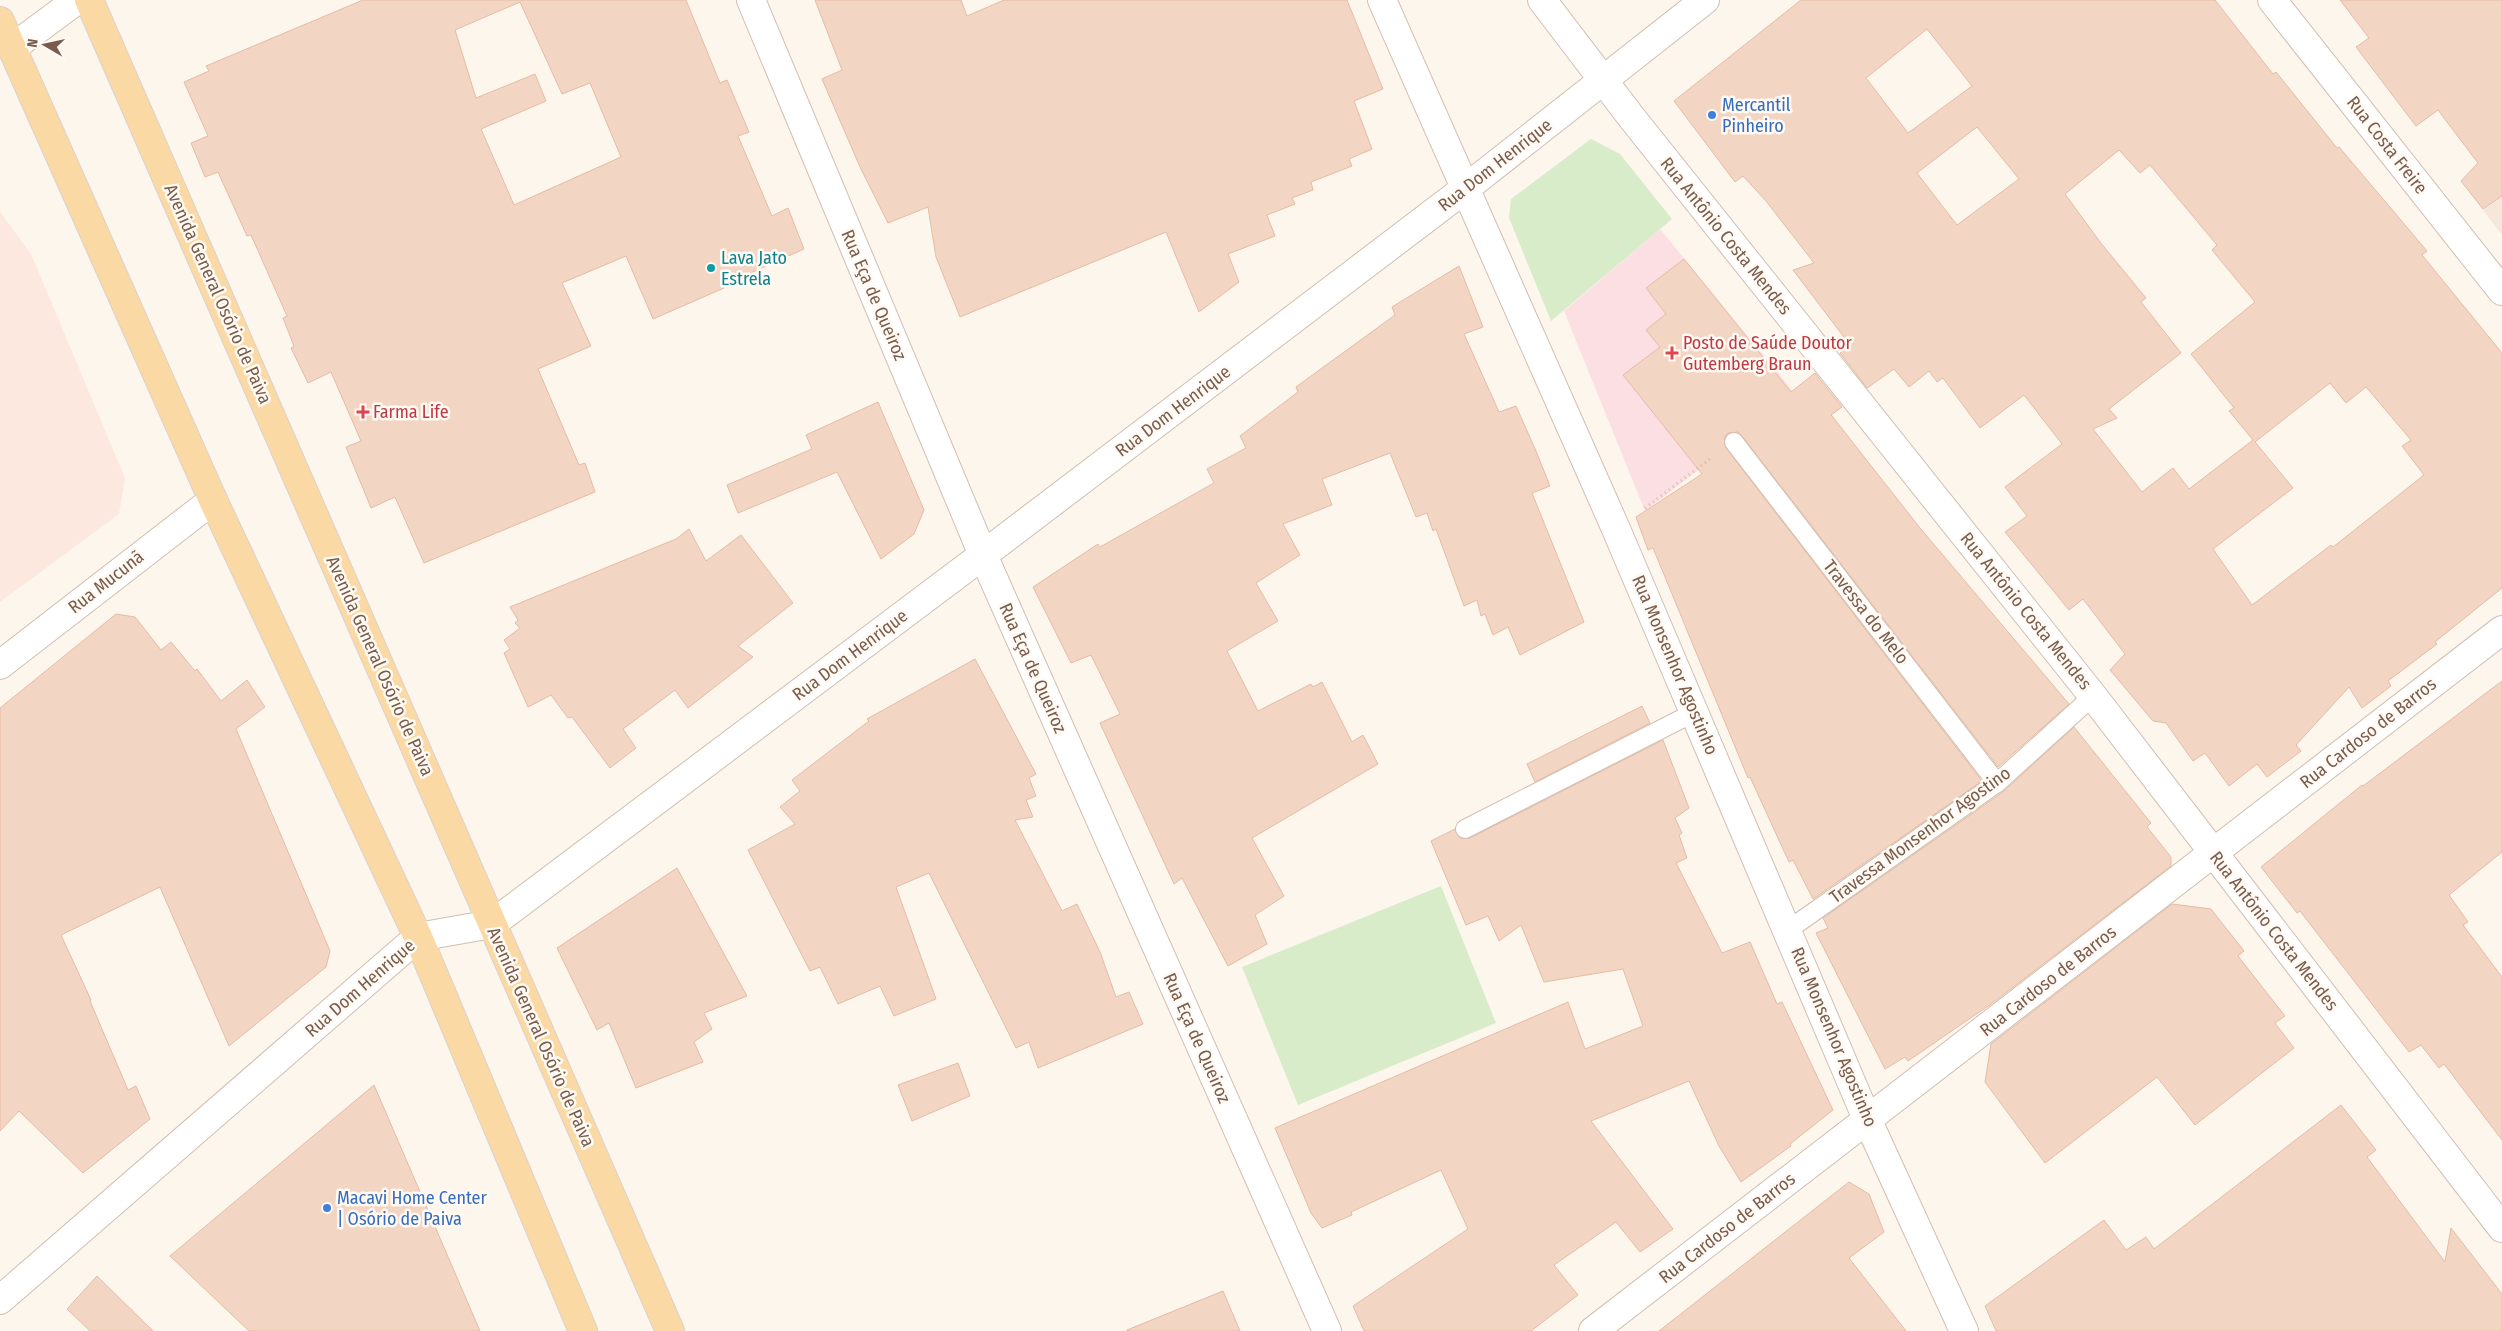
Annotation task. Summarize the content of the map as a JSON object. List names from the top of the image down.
{
  "streets": {
    "main road": ["Avenida General Osório de Paiva"],
    "street": [
      "Rua Costa Freire",
      "Rua Dom Henrique",
      "Rua Antônio Costa Mendes",
      "Rua Eça de Queiroz",
      "Rua Mucunã",
      "Rua Monsenhor Agostinho",
      "Rua Cardoso de Barros"
    ],
    "lane": ["Travessa do Melo", "Travessa Monsenhor Agostino"]
  },
  "crossings": [
    ["Rua Dom Henrique", "Rua Antônio Costa Mendes"],
    ["Rua Dom Henrique", "Avenida General Osório de Paiva"],
    ["Rua Dom Henrique", "Rua Eça de Queiroz"],
    ["Rua Dom Henrique", "Rua Monsenhor Agostinho"],
    ["Rua Antônio Costa Mendes", "Rua Cardoso de Barros"],
    ["Rua Antônio Costa Mendes", "Travessa Monsenhor Agostino"],
    ["Travessa do Melo", "Travessa Monsenhor Agostino"],
    ["Rua Monsenhor Agostinho", "Rua Cardoso de Barros"],
    ["Rua Monsenhor Agostinho", "Travessa Monsenhor Agostino"]
  ],
  "places": {
    "other": ["Mercantil Pinheiro", "Lava Jato Estrela", "Macavi Home Center | Osório de Paiva"],
    "health": ["Posto de Saúde Doutor Gutemberg Braun", "Farma Life"]
  },
  "north": "left"
}
